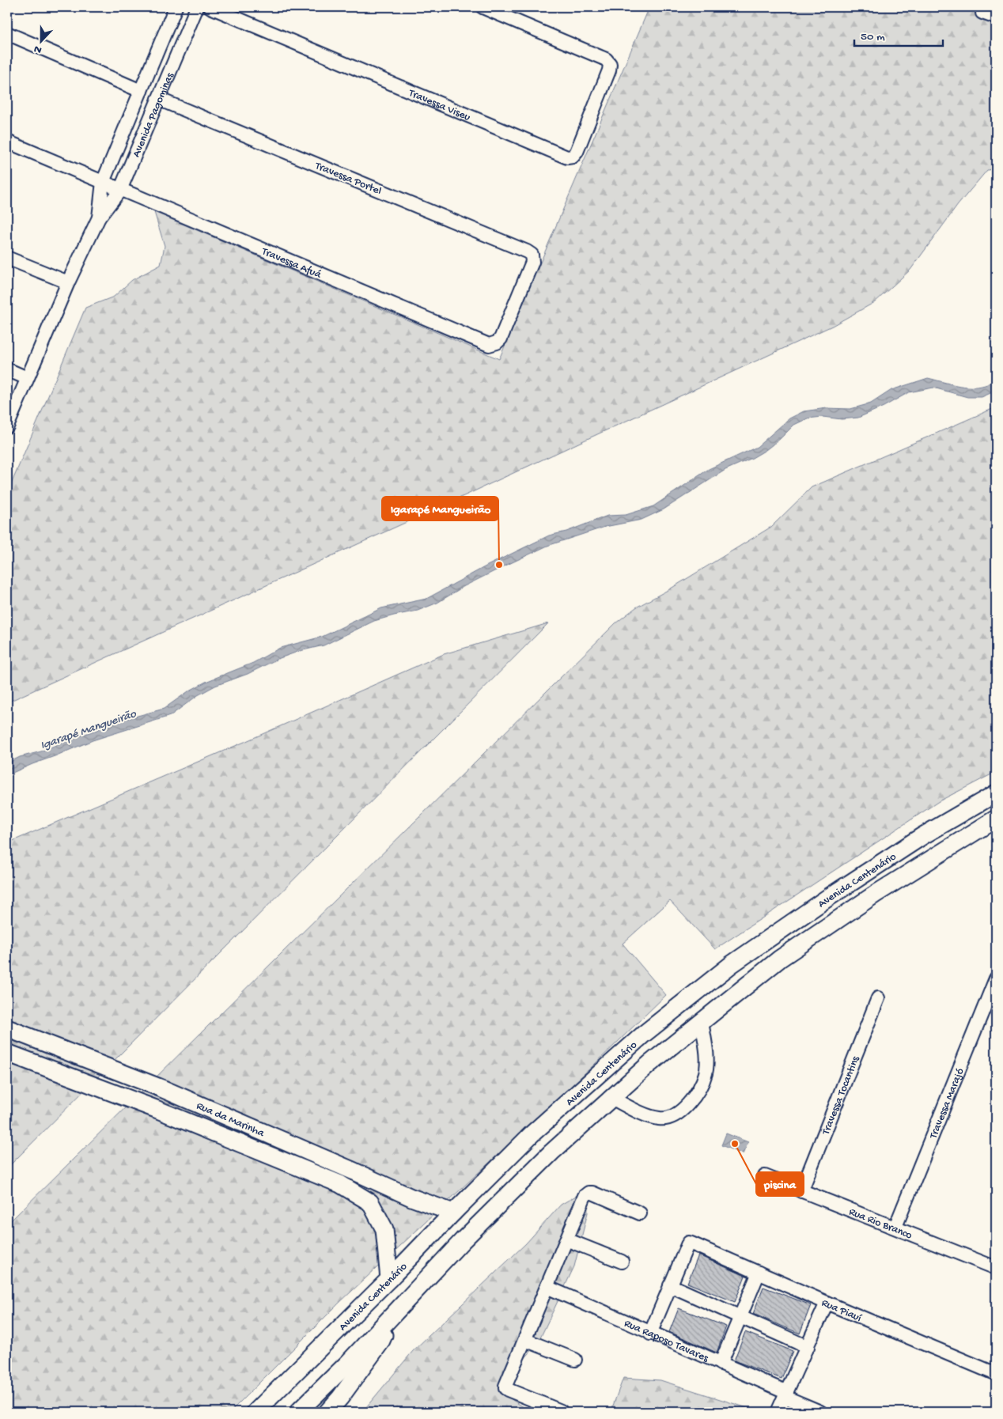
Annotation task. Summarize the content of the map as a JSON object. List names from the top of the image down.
{
  "streets": {
    "main road": ["Avenida Centenário", "Rua da Marinha"],
    "street": [
      "Travessa Viseu",
      "Avenida Pagominas",
      "Travessa Portel",
      "Travessa Afuá",
      "Travessa Tocantins",
      "Travessa Marajó",
      "Rua Rio Branco",
      "Rua Piauí",
      "Rua Raposo Tavares"
    ]
  },
  "crossings": [
    ["Avenida Pagominas", "Travessa Portel"],
    ["Avenida Pagominas", "Travessa Afuá"],
    ["Travessa Portel", "Travessa Afuá"],
    ["Avenida Centenário", "Rua da Marinha"],
    ["Travessa Tocantins", "Rua Rio Branco"],
    ["Travessa Marajó", "Rua Rio Branco"]
  ],
  "water": ["Igarapé Mangueirão"],
  "places": ["Igarapé Mangueirão", "piscina"],
  "scale_bar": "50 m",
  "north": "bottom"
}
